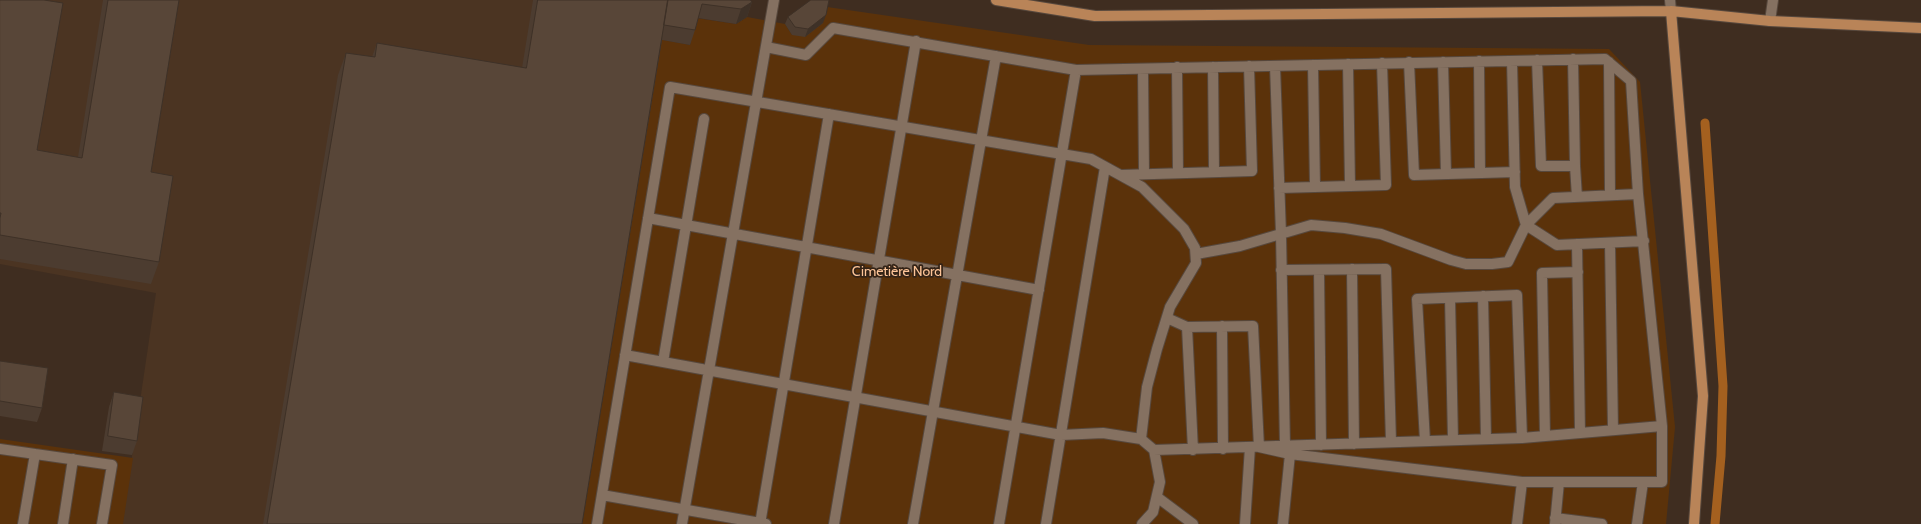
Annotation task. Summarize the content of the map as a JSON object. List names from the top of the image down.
{
  "parks": ["Cimetière Nord"]
}
